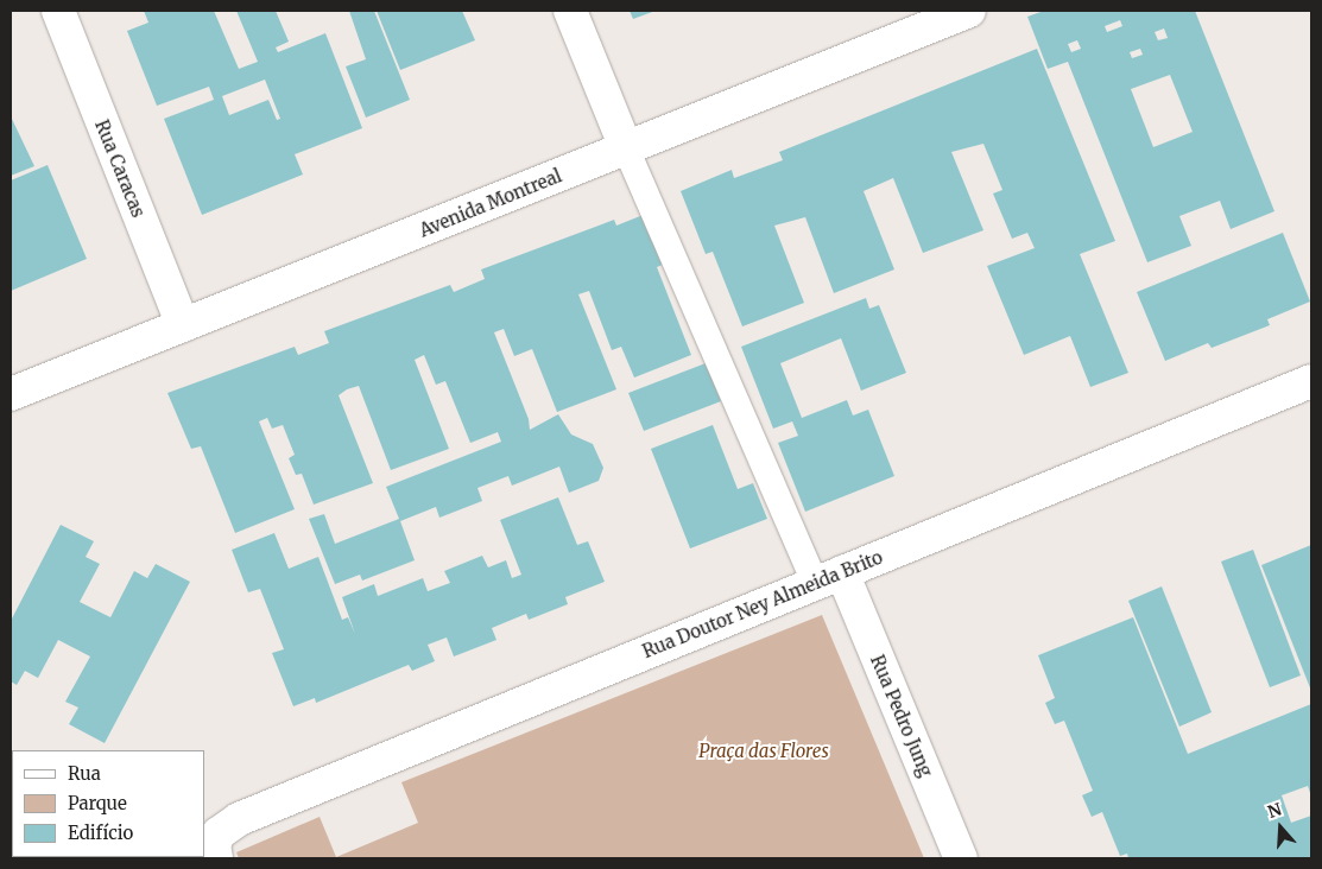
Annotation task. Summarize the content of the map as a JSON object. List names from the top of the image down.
{
  "streets": {
    "street": [
      "Rua Caracas",
      "Avenida Montreal",
      "Rua Doutor Ney Almeida Brito",
      "Rua Pedro Jung"
    ]
  },
  "crossings": [
    ["Rua Caracas", "Avenida Montreal"],
    ["Rua Doutor Ney Almeida Brito", "Rua Pedro Jung"]
  ],
  "parks": ["Praça das Flores"],
  "legend": ["Rua", "Parque", "Edifício"],
  "north": "top"
}
